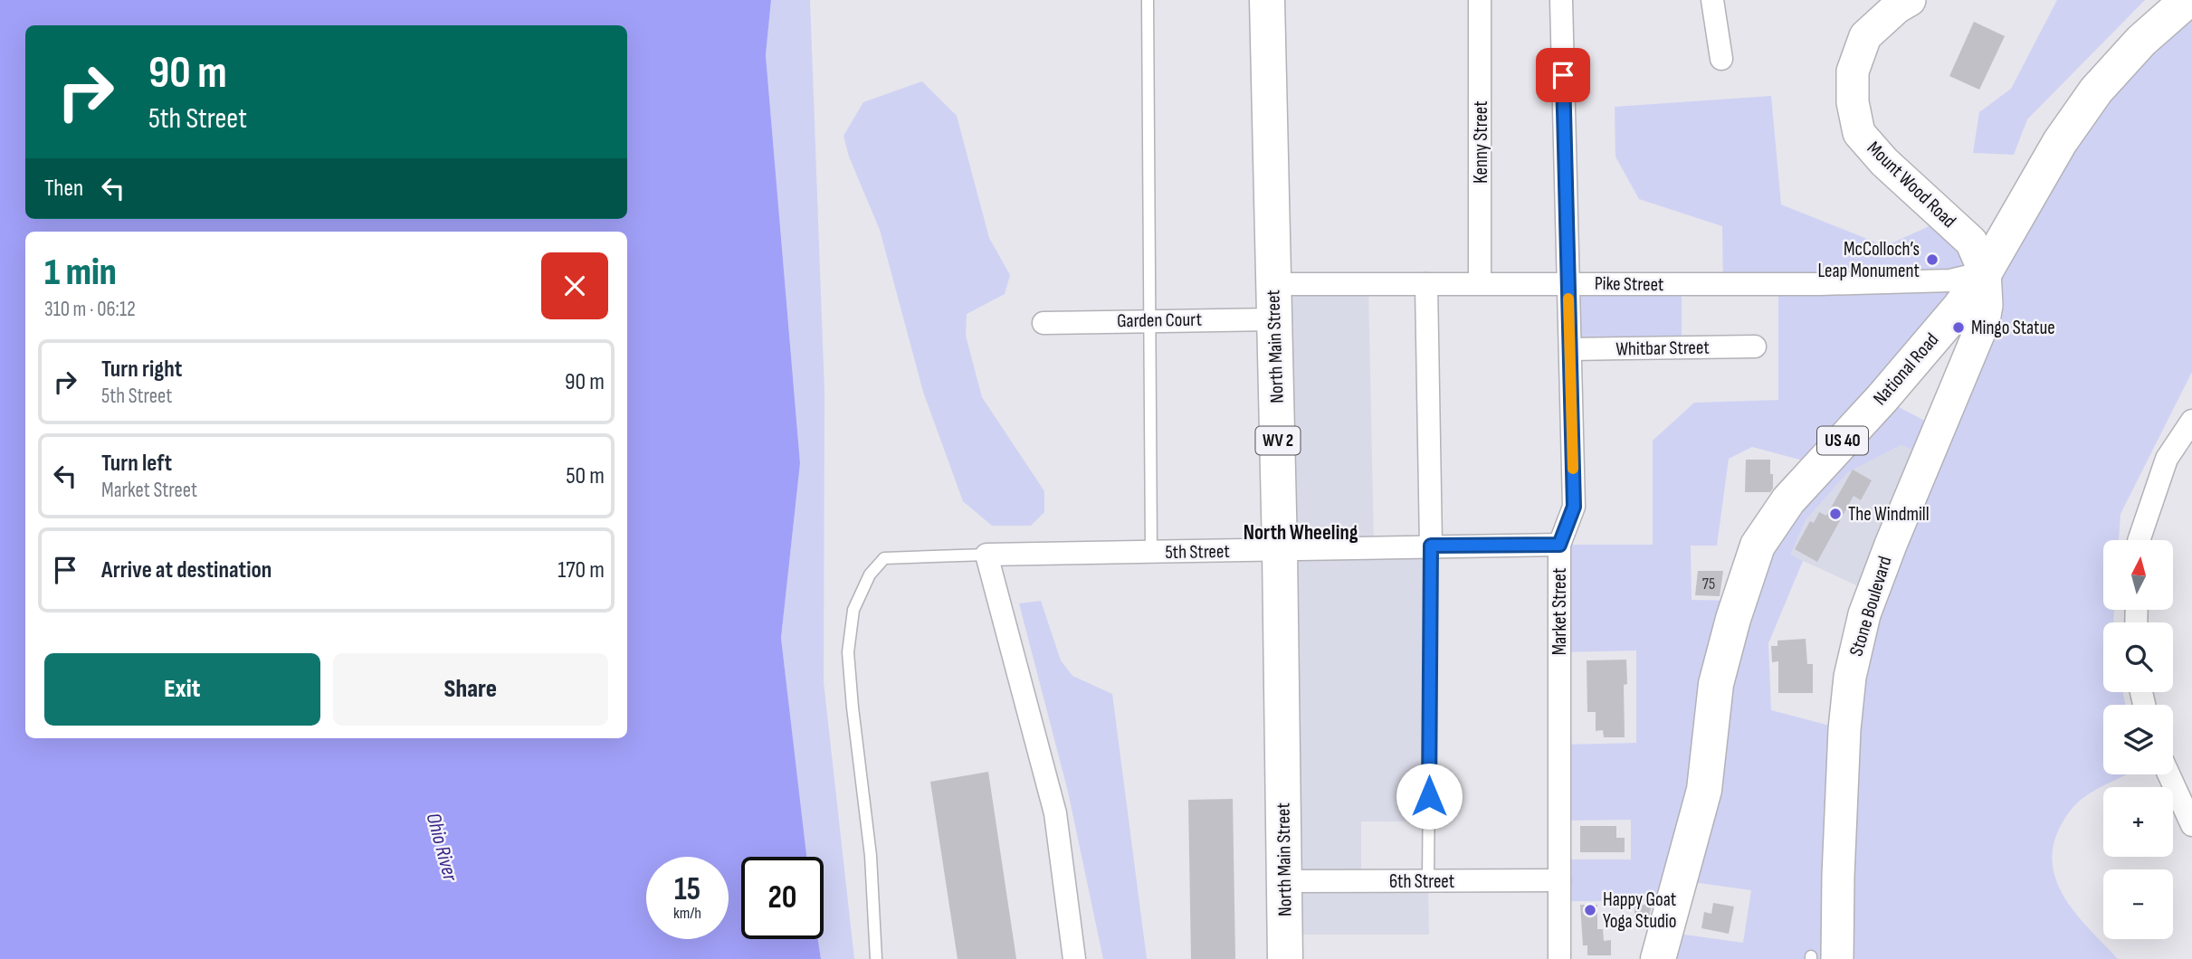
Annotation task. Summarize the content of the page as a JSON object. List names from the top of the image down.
{
  "streets": {
    "main road": [
      "North Main Street",
      "National Road",
      "WV 2",
      "US 40"
    ],
    "street": [
      "Kenny Street",
      "Mount Wood Road",
      "Pike Street",
      "Garden Court",
      "Whitbar Street",
      "5th Street",
      "Stone Boulevard",
      "Market Street",
      "6th Street"
    ]
  },
  "crossings": [
    ["Kenny Street", "Pike Street"],
    ["Mount Wood Road", "Pike Street"],
    ["Mount Wood Road", "National Road"],
    ["Mount Wood Road", "Stone Boulevard"],
    ["Pike Street", "North Main Street"],
    ["Pike Street", "National Road"],
    ["Pike Street", "Stone Boulevard"],
    ["Pike Street", "Market Street"],
    ["Garden Court", "North Main Street"],
    ["North Main Street", "5th Street"],
    ["North Main Street", "6th Street"],
    ["Whitbar Street", "Market Street"],
    ["National Road", "Stone Boulevard"],
    ["5th Street", "Market Street"],
    ["Market Street", "6th Street"]
  ],
  "districts": ["North Wheeling"],
  "water": ["Ohio River"],
  "places": [
    "McColloch’s Leap Monument",
    "Mingo Statue",
    "The Windmill",
    "Happy Goat Yoga Studio"
  ],
  "house_numbers": ["75"],
  "north": "top",
  "page": {
    "turn": ["90 m", "5th Street"],
    "then": "Then",
    "heading": ["1 min", "310 m · 06:12"],
    "list": [
      {
        "name": "Turn right",
        "note": "5th Street",
        "value": "90 m"
      },
      {
        "name": "Turn left",
        "note": "Market Street",
        "value": "50 m"
      },
      {
        "name": "Arrive at destination",
        "value": "170 m"
      }
    ],
    "map_buttons": ["+", "−"],
    "buttons": ["Exit", "Share"],
    "speed": "15 km/h",
    "limit": "20"
  }
}
